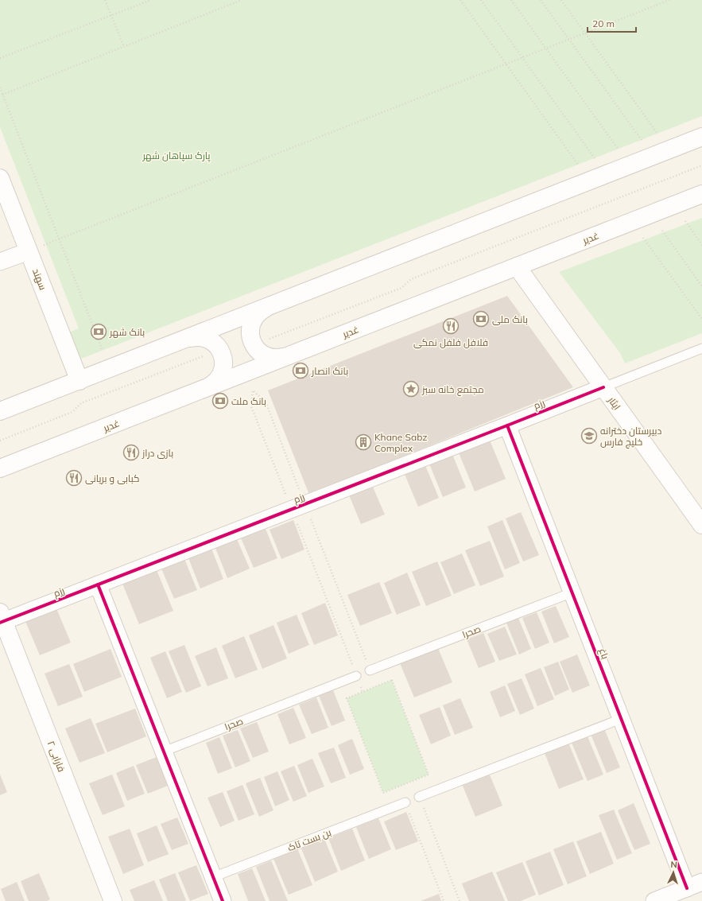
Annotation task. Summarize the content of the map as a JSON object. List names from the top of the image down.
{
  "streets": {
    "main road": [
      "غدیر",
      "سهند",
      "ایثار",
      "فارابی ۲"
    ],
    "street": ["رزم", "باغ"],
    "lane": ["صحرا", "بن بست تاک"]
  },
  "crossings": [
    ["غدیر", "ایثار"],
    ["ایثار", "رزم"],
    ["رزم", "باغ"],
    ["رزم", "فارابی ۲"],
    ["صحرا", "باغ"]
  ],
  "parks": ["پارک سپاهان شهر"],
  "places": {
    "bank": [
      "بانک ملی",
      "بانک شهر",
      "بانک انصار",
      "بانک ملت"
    ],
    "restaurant": ["فلافل فلفل نمکی", "بازی دراز", "کبابی و بریانی"],
    "place": ["مجتمع خانه سبز"],
    "school or university": ["دبیرستان دخترانه خلیج فارس"],
    "building": ["Khane Sabz Complex"]
  },
  "scale_bar": "20 m",
  "north": "top"
}
